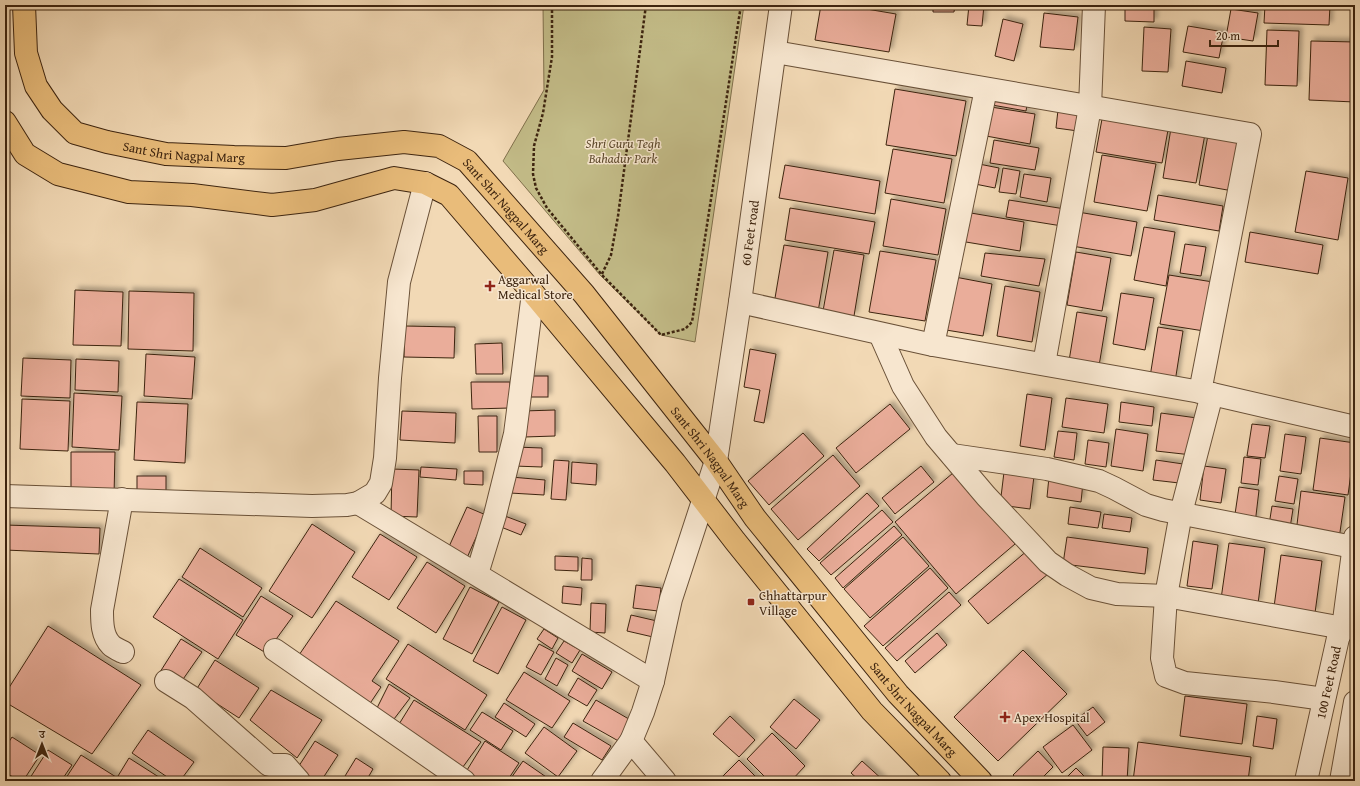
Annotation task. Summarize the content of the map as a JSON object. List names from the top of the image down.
{
  "streets": {
    "main road": ["Sant Shri Nagpal Marg"],
    "street": ["60 Feet road", "100 Feet Road"]
  },
  "crossings": [
    ["Sant Shri Nagpal Marg", "60 Feet road"]
  ],
  "parks": ["Shri Guru Tegh Bahadur Park"],
  "places": {
    "health": ["Aggarwal Medical Store", "Apex Hospital"],
    "transit": ["Chhattarpur Village"]
  },
  "scale_bar": "20 m",
  "north": "top"
}
